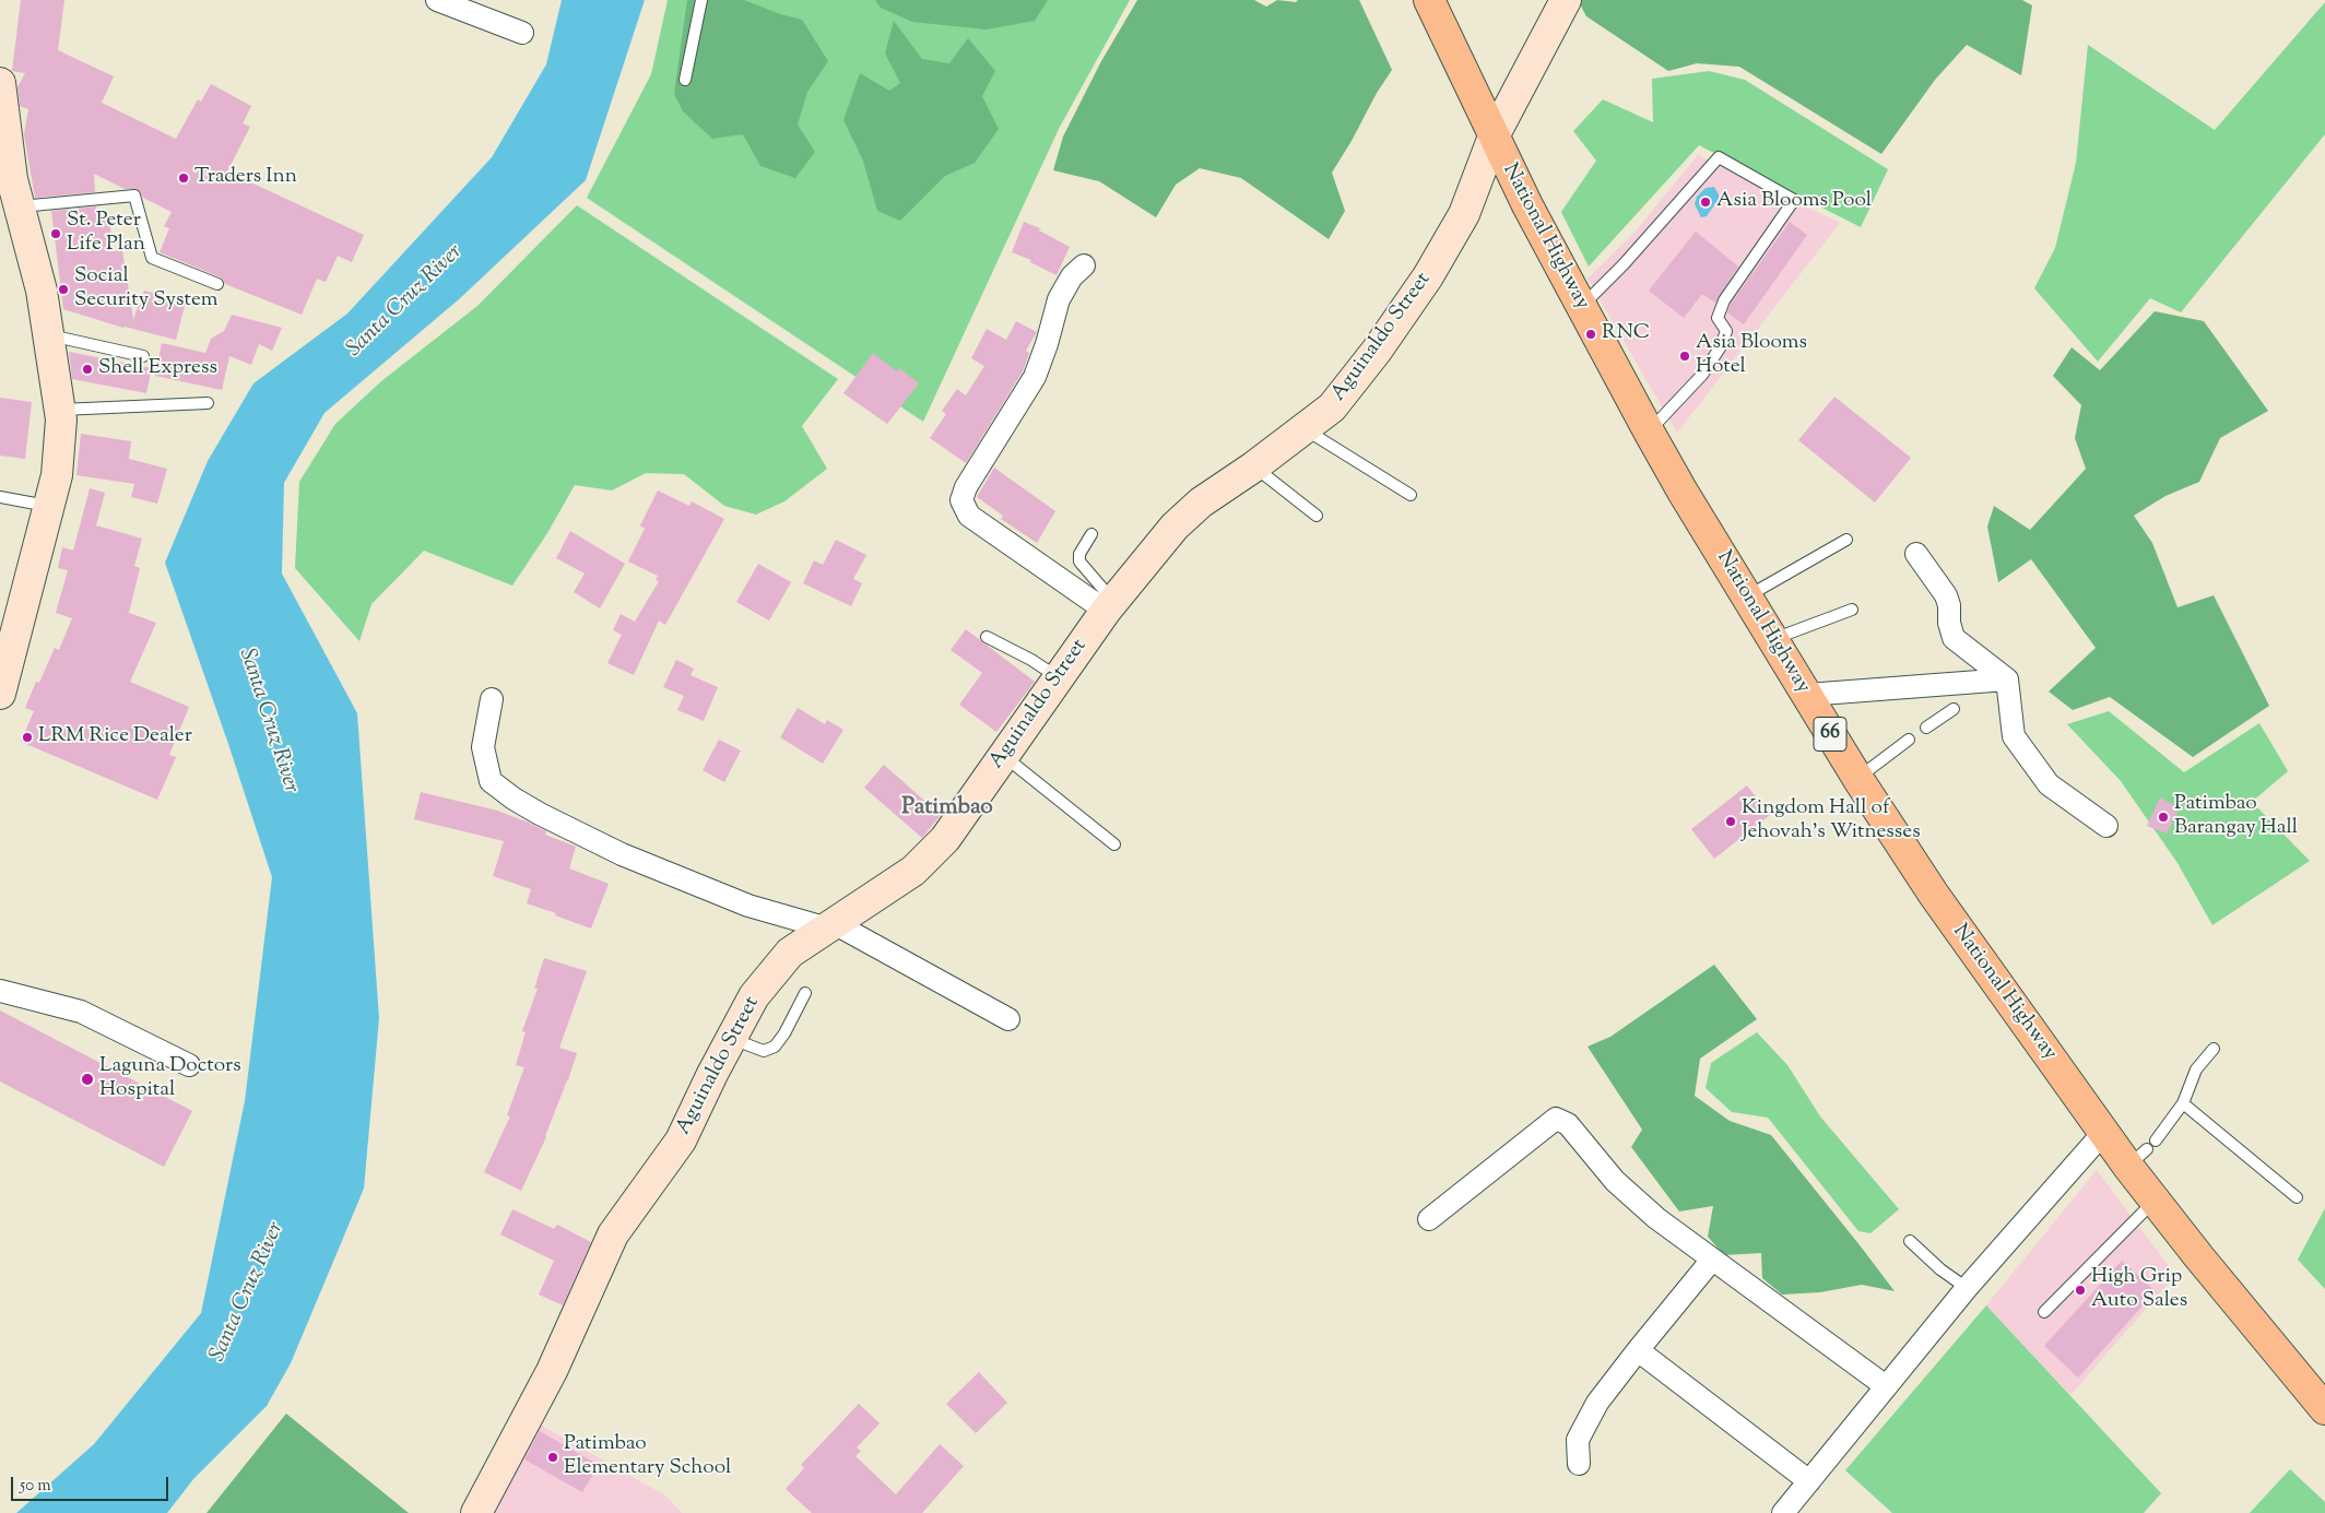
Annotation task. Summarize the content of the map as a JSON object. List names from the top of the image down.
{
  "streets": {
    "main road": ["National Highway", "66"],
    "street": ["Aguinaldo Street"]
  },
  "crossings": [
    ["National Highway", "Aguinaldo Street"]
  ],
  "districts": ["Patimbao"],
  "water": ["Santa Cruz River"],
  "places": [
    "Traders Inn",
    "Asia Blooms Pool",
    "St. Peter Life Plan",
    "Social Security System",
    "RNC",
    "Asia Blooms Hotel",
    "Shell Express",
    "LRM Rice Dealer",
    "Patimbao Barangay Hall",
    "Kingdom Hall of Jehovah's Witnesses",
    "Laguna Doctors Hospital",
    "High Grip Auto Sales",
    "Patimbao Elementary School"
  ],
  "scale_bar": "50 m"
}
